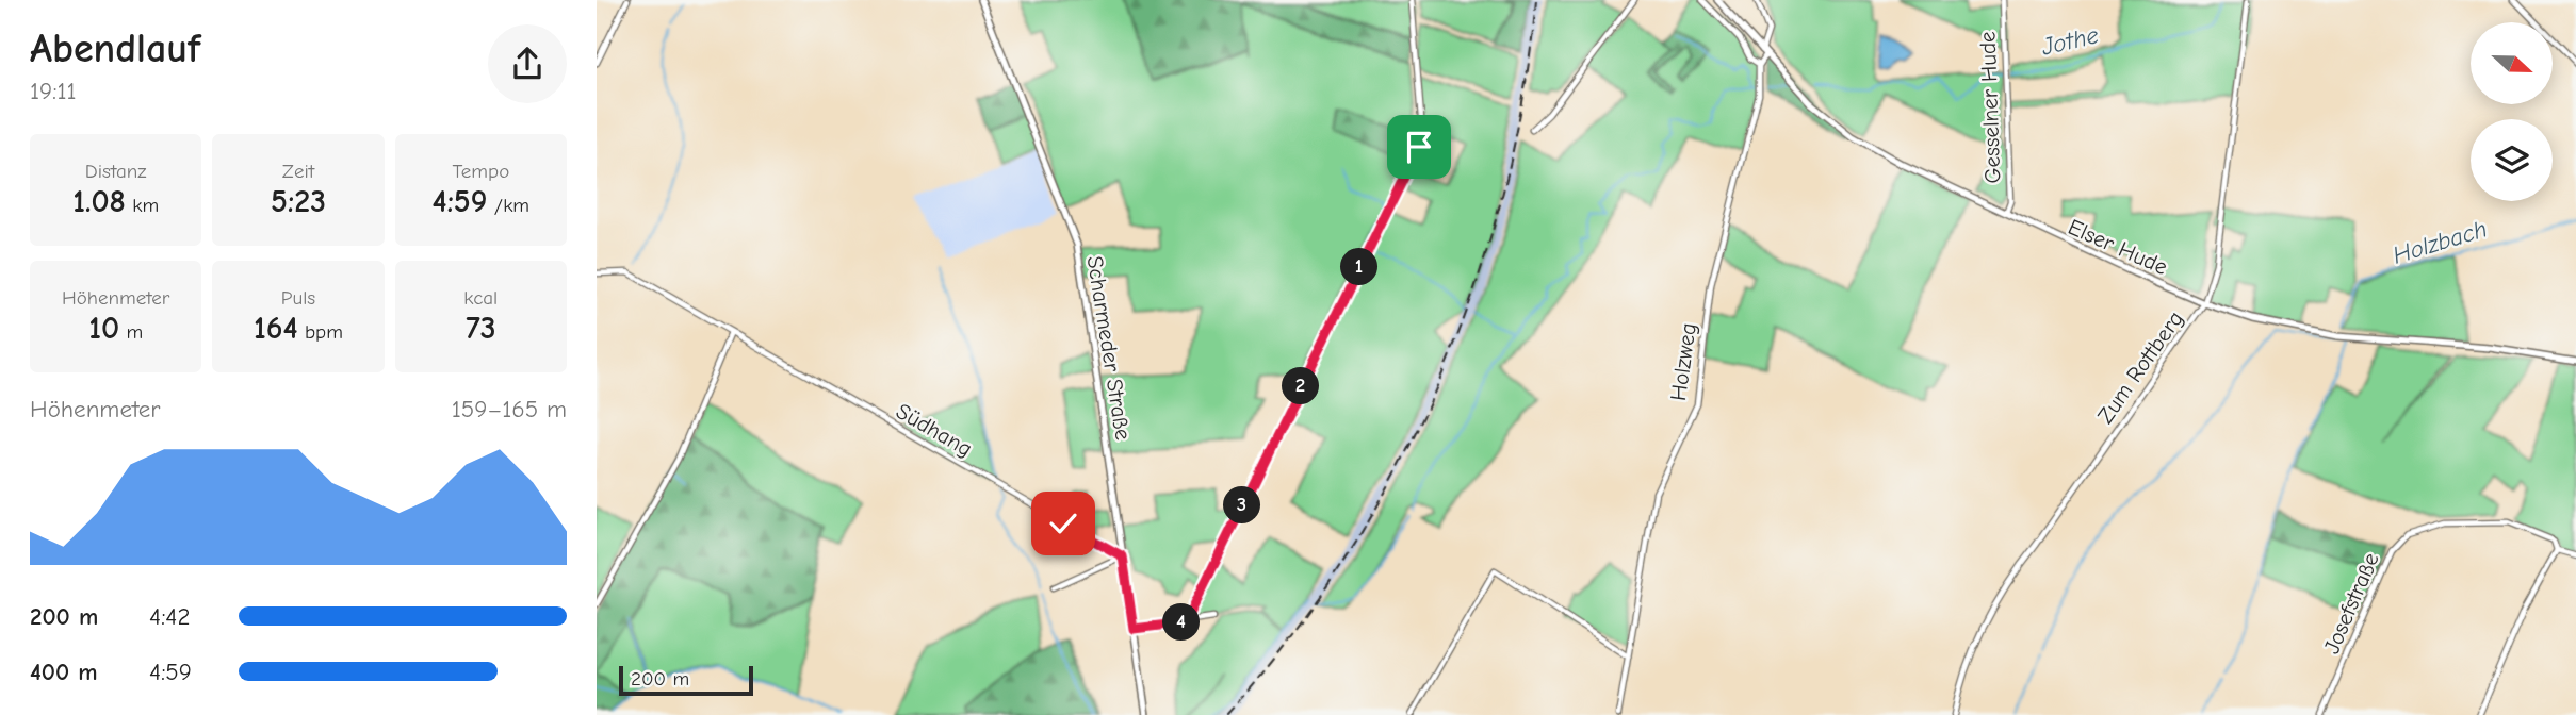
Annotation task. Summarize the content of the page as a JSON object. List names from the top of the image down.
{
  "streets": {
    "street": [
      "Gesselner Hude",
      "Elser Hude",
      "Scharmeder Straße",
      "Holzweg",
      "Zum Rottberg",
      "Südhang",
      "Josefstraße"
    ]
  },
  "crossings": [
    ["Gesselner Hude", "Elser Hude"],
    ["Elser Hude", "Zum Rottberg"],
    ["Scharmeder Straße", "Südhang"]
  ],
  "water": ["Jothe", "Holzbach"],
  "scale_bar": "200 m",
  "north": "right",
  "page": {
    "heading": ["Abendlauf", "19:11"],
    "stats": [
      ["Distanz", "1.08 km"],
      ["Zeit", "5:23"],
      ["Tempo", "4:59 /km"],
      ["Höhenmeter", "10 m"],
      ["Puls", "164 bpm"],
      ["kcal", "73"]
    ],
    "pins": [
      "1",
      "2",
      "3",
      "4"
    ],
    "chart": ["Höhenmeter", "159–165 m"],
    "list": [
      {
        "name": "200 m",
        "note": "4:42"
      },
      {
        "name": "400 m",
        "note": "4:59"
      }
    ],
    "scale": "200 m"
  }
}
